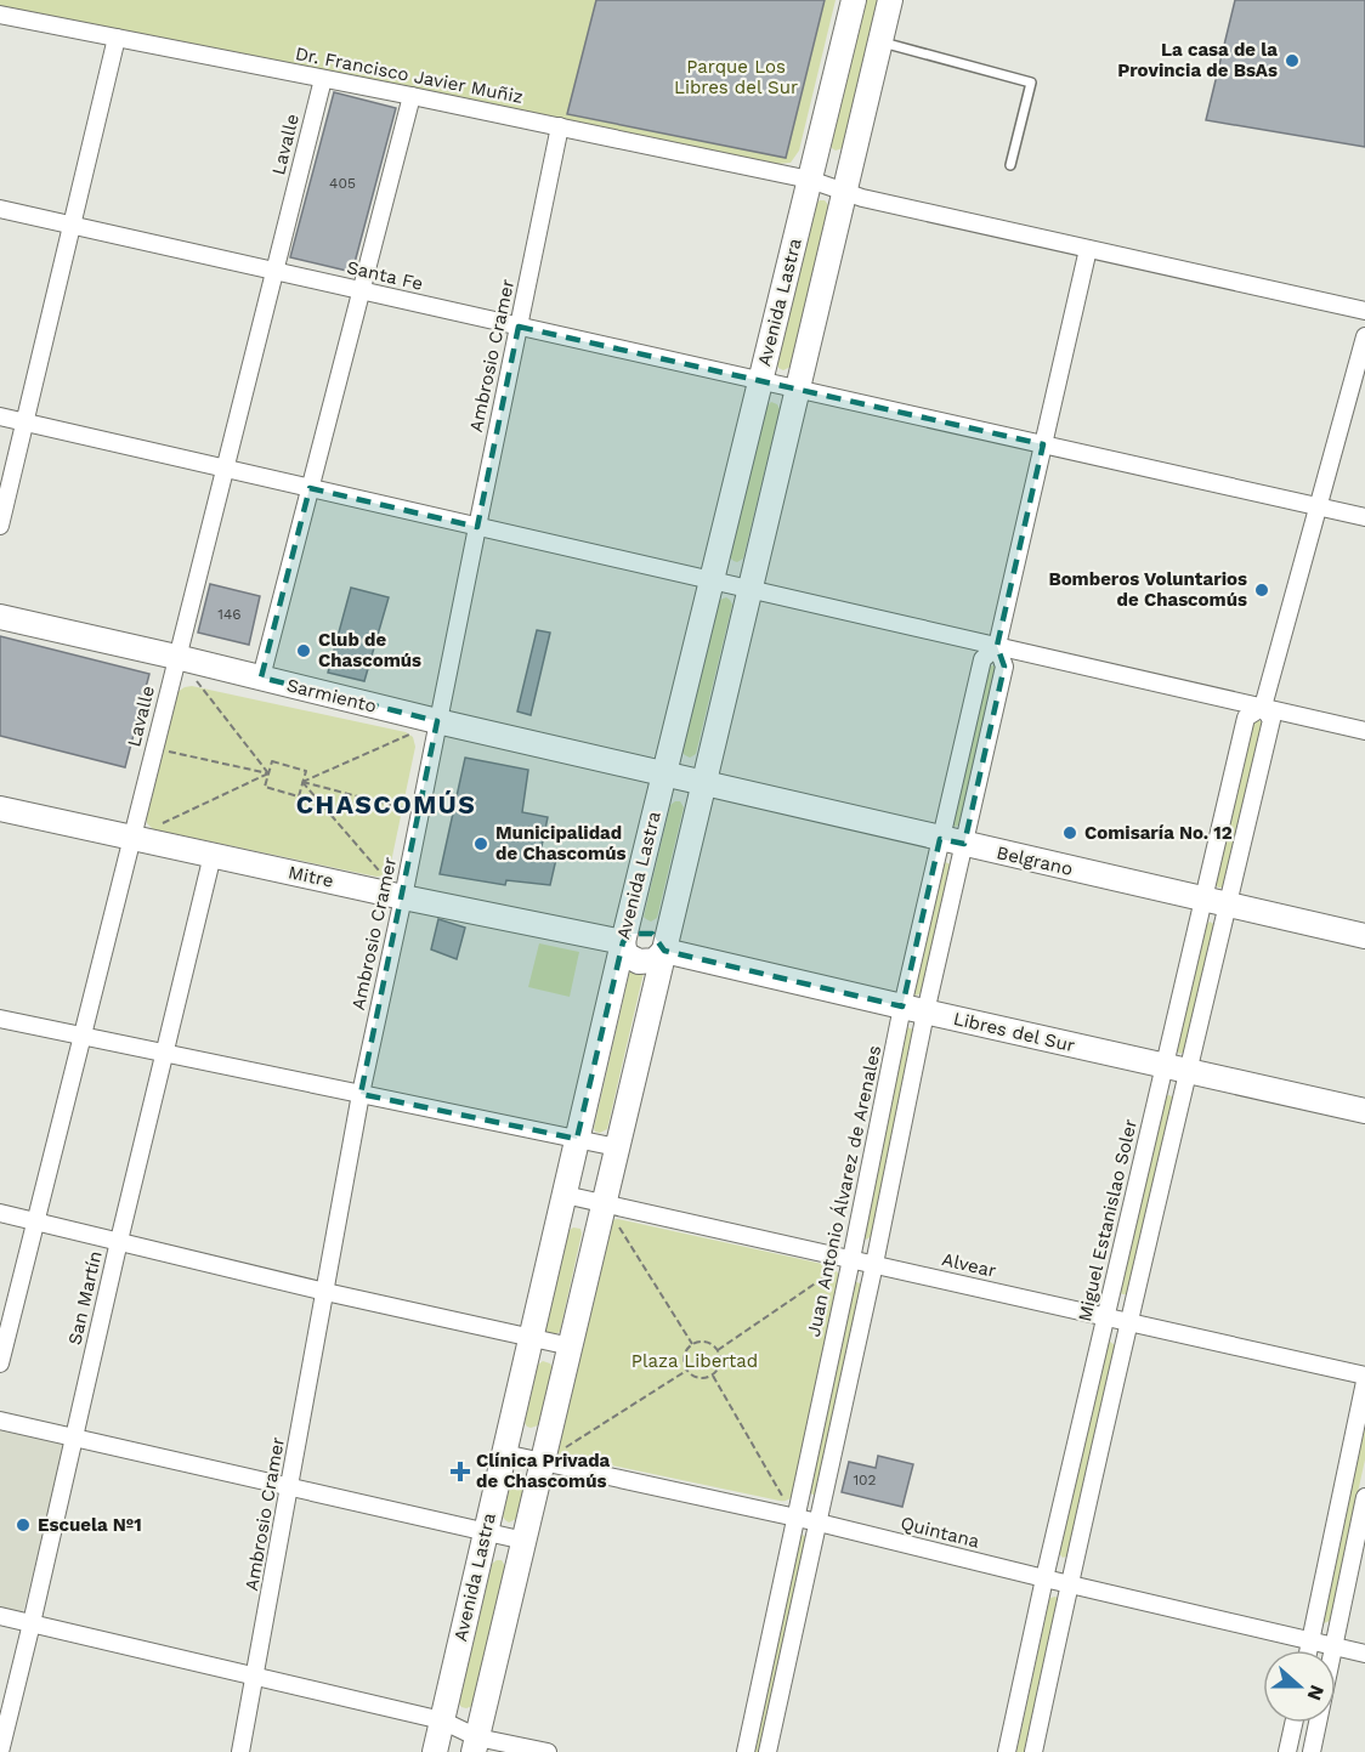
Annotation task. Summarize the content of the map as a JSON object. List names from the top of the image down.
{
  "streets": {
    "main road": [
      "Avenida Lastra",
      "Sarmiento",
      "Belgrano",
      "Mitre",
      "Libres del Sur"
    ],
    "street": [
      "Dr. Francisco Javier Muñiz",
      "Lavalle",
      "Santa Fe",
      "Ambrosio Cramer",
      "Juan Antonio Álvarez de Arenales",
      "Miguel Estanislao Soler",
      "Alvear",
      "San Martín",
      "Quintana"
    ]
  },
  "crossings": [
    ["Dr. Francisco Javier Muñiz", "Lavalle"],
    ["Dr. Francisco Javier Muñiz", "Avenida Lastra"],
    ["Dr. Francisco Javier Muñiz", "Ambrosio Cramer"],
    ["Dr. Francisco Javier Muñiz", "Juan Antonio Álvarez de Arenales"],
    ["Lavalle", "Santa Fe"],
    ["Lavalle", "Sarmiento"],
    ["Lavalle", "Mitre"],
    ["Santa Fe", "Avenida Lastra"],
    ["Santa Fe", "Ambrosio Cramer"],
    ["Santa Fe", "Juan Antonio Álvarez de Arenales"],
    ["Santa Fe", "Miguel Estanislao Soler"],
    ["Avenida Lastra", "Sarmiento"],
    ["Avenida Lastra", "Belgrano"],
    ["Avenida Lastra", "Mitre"],
    ["Avenida Lastra", "Libres del Sur"],
    ["Avenida Lastra", "Alvear"],
    ["Avenida Lastra", "Quintana"],
    ["Ambrosio Cramer", "Sarmiento"],
    ["Ambrosio Cramer", "Mitre"],
    ["Sarmiento", "Belgrano"],
    ["Belgrano", "Juan Antonio Álvarez de Arenales"],
    ["Belgrano", "Miguel Estanislao Soler"],
    ["Mitre", "San Martín"],
    ["Libres del Sur", "Juan Antonio Álvarez de Arenales"],
    ["Libres del Sur", "Miguel Estanislao Soler"],
    ["Juan Antonio Álvarez de Arenales", "Alvear"],
    ["Juan Antonio Álvarez de Arenales", "Quintana"],
    ["Miguel Estanislao Soler", "Alvear"],
    ["Miguel Estanislao Soler", "Quintana"]
  ],
  "districts": ["CHASCOMÚS"],
  "parks": ["Parque Los Libres del Sur", "Plaza Libertad"],
  "places": {
    "other": [
      "La casa de la Provincia de BsAs",
      "Bomberos Voluntarios de Chascomús",
      "Club de Chascomús",
      "Comisaría No. 12",
      "Municipalidad de Chascomús",
      "Escuela Nº1"
    ],
    "health": ["Clínica Privada de Chascomús"]
  },
  "house_numbers": ["405", "146", "102"],
  "north": "right"
}
